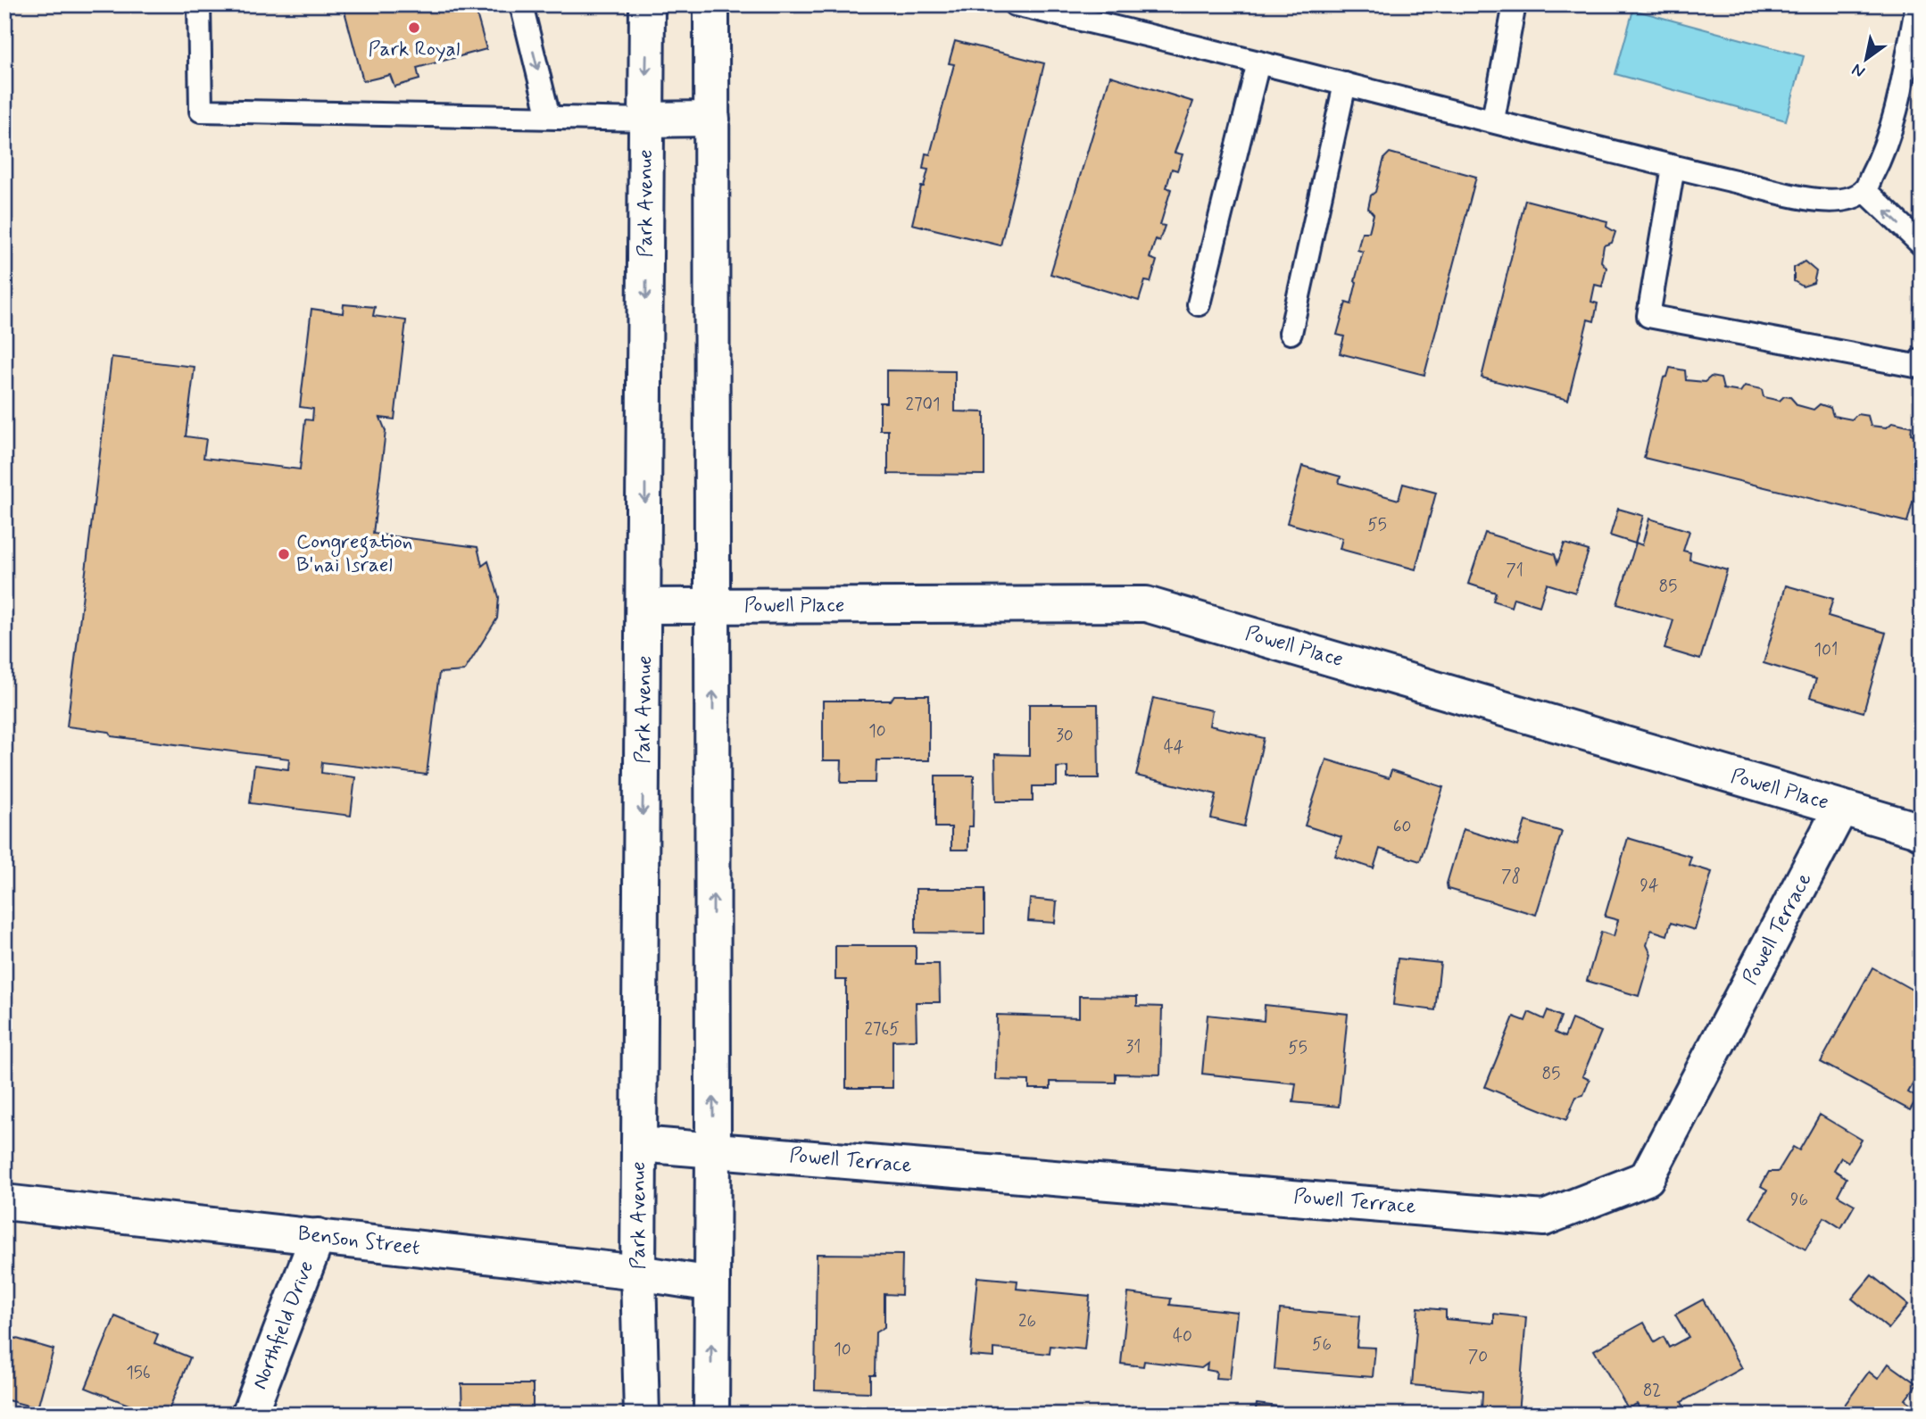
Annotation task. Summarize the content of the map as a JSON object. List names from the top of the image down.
{
  "streets": {
    "street": [
      "Park Avenue",
      "Powell Place",
      "Powell Terrace",
      "Benson Street",
      "Northfield Drive"
    ]
  },
  "crossings": [
    ["Park Avenue", "Powell Place"],
    ["Park Avenue", "Powell Terrace"],
    ["Park Avenue", "Benson Street"],
    ["Powell Place", "Powell Terrace"],
    ["Benson Street", "Northfield Drive"]
  ],
  "places": ["Park Royal", "Congregation B'nai Israel"],
  "house_numbers": [
    "2701",
    "55",
    "71",
    "85",
    "101",
    "10",
    "30",
    "44",
    "60",
    "78",
    "94",
    "2765",
    "31",
    "55",
    "85",
    "96",
    "26",
    "40",
    "56",
    "10",
    "70",
    "156",
    "82"
  ],
  "north": "bottom left"
}
